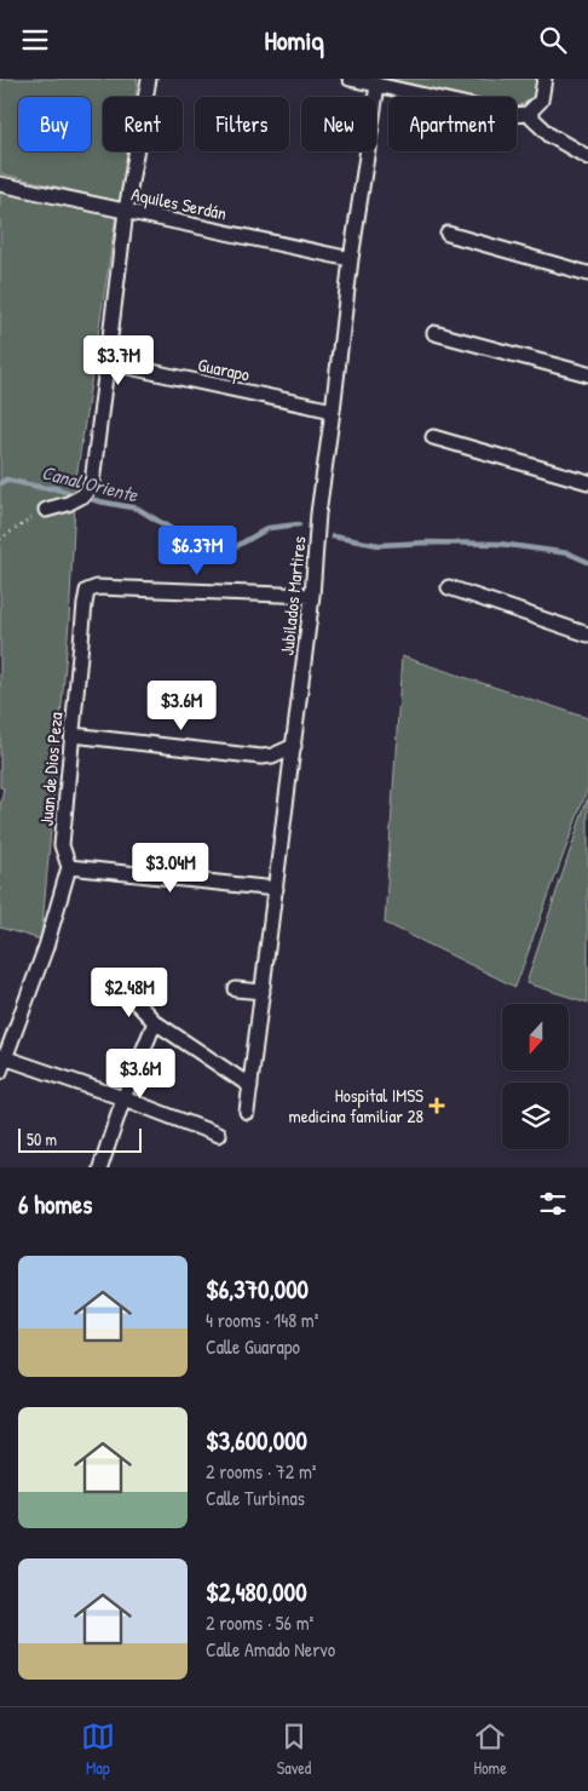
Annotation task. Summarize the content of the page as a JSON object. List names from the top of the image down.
{
  "streets": {
    "street": [
      "Aquiles Serdán",
      "Guarapo",
      "Jubilados Martires",
      "Juan de Dios Peza"
    ]
  },
  "crossings": [
    ["Aquiles Serdán", "Jubilados Martires"],
    ["Guarapo", "Jubilados Martires"],
    ["Jubilados Martires", "Juan de Dios Peza"]
  ],
  "water": ["Canal Oriente"],
  "places": {
    "health": ["Hospital IMSS medicina familiar 28"]
  },
  "scale_bar": "50 m",
  "north": "bottom",
  "page": {
    "header": "Homiq",
    "chip": [
      "Buy",
      "Rent",
      "Filters",
      "New",
      "Apartment"
    ],
    "price": [
      "$3.7M",
      "$6.37M",
      "$3.6M",
      "$3.04M",
      "$2.48M",
      "$3.6M"
    ],
    "scale": "50 m",
    "heading": "6 homes",
    "list": [
      {
        "name": "$6,370,000",
        "note": "4 rooms · 148 m² · Calle Guarapo"
      },
      {
        "name": "$3,600,000",
        "note": "2 rooms · 72 m² · Calle Turbinas"
      },
      {
        "name": "$2,480,000",
        "note": "2 rooms · 56 m² · Calle Amado Nervo"
      }
    ],
    "tabs": ["Map", "Saved", "Home"]
  }
}
